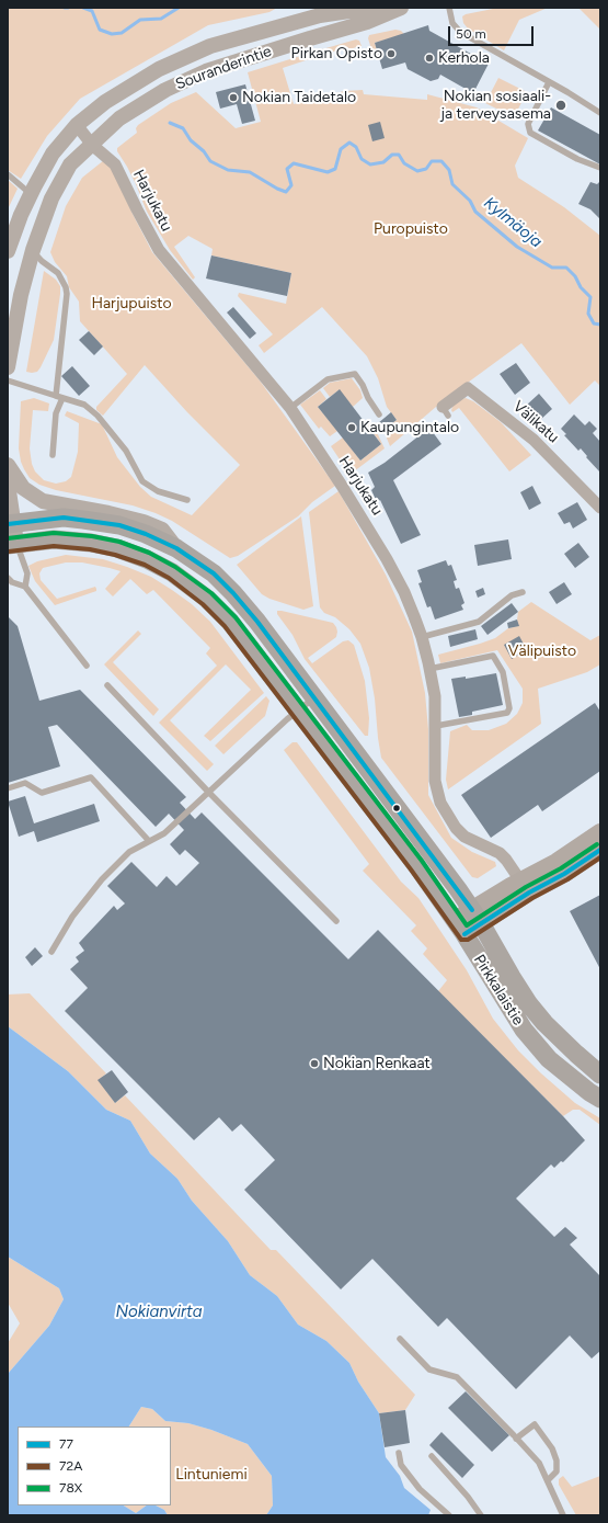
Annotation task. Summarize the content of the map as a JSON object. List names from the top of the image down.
{
  "streets": {
    "main road": ["Pirkkalaistie"],
    "street": ["Souranderintie", "Harjukatu", "Välikatu"]
  },
  "crossings": [
    ["Souranderintie", "Harjukatu"]
  ],
  "water": ["Kylmäoja", "Nokianvirta"],
  "parks": [
    "Puropuisto",
    "Harjupuisto",
    "Välipuisto",
    "Lintuniemi"
  ],
  "places": [
    "Pirkan Opisto",
    "Kerhola",
    "Nokian Taidetalo",
    "Nokian sosiaali- ja terveysasema",
    "Kaupungintalo",
    "Nokian Renkaat"
  ],
  "lines": ["transit line 77", "transit line 78X", "transit line 72A"],
  "legend": ["77", "72A", "78X"],
  "scale_bar": "50 m"
}
